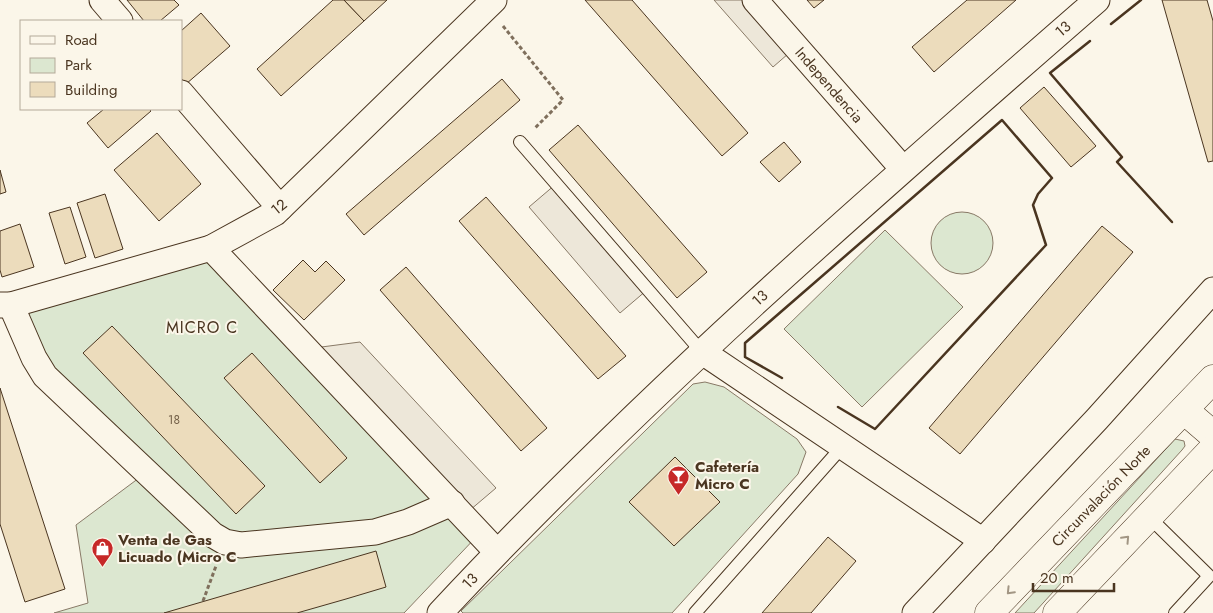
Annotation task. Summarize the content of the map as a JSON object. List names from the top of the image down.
{
  "streets": {
    "highway": ["Circunvalación Norte"],
    "street": ["13", "Independencia", "12"]
  },
  "crossings": [
    ["13", "Independencia"]
  ],
  "districts": ["MICRO C"],
  "places": {
    "bar": ["Cafetería Micro C"],
    "shop": ["Venta de Gas Licuado (Micro C"]
  },
  "house_numbers": ["18"],
  "legend": ["Road", "Park", "Building"],
  "scale_bar": "20 m"
}
